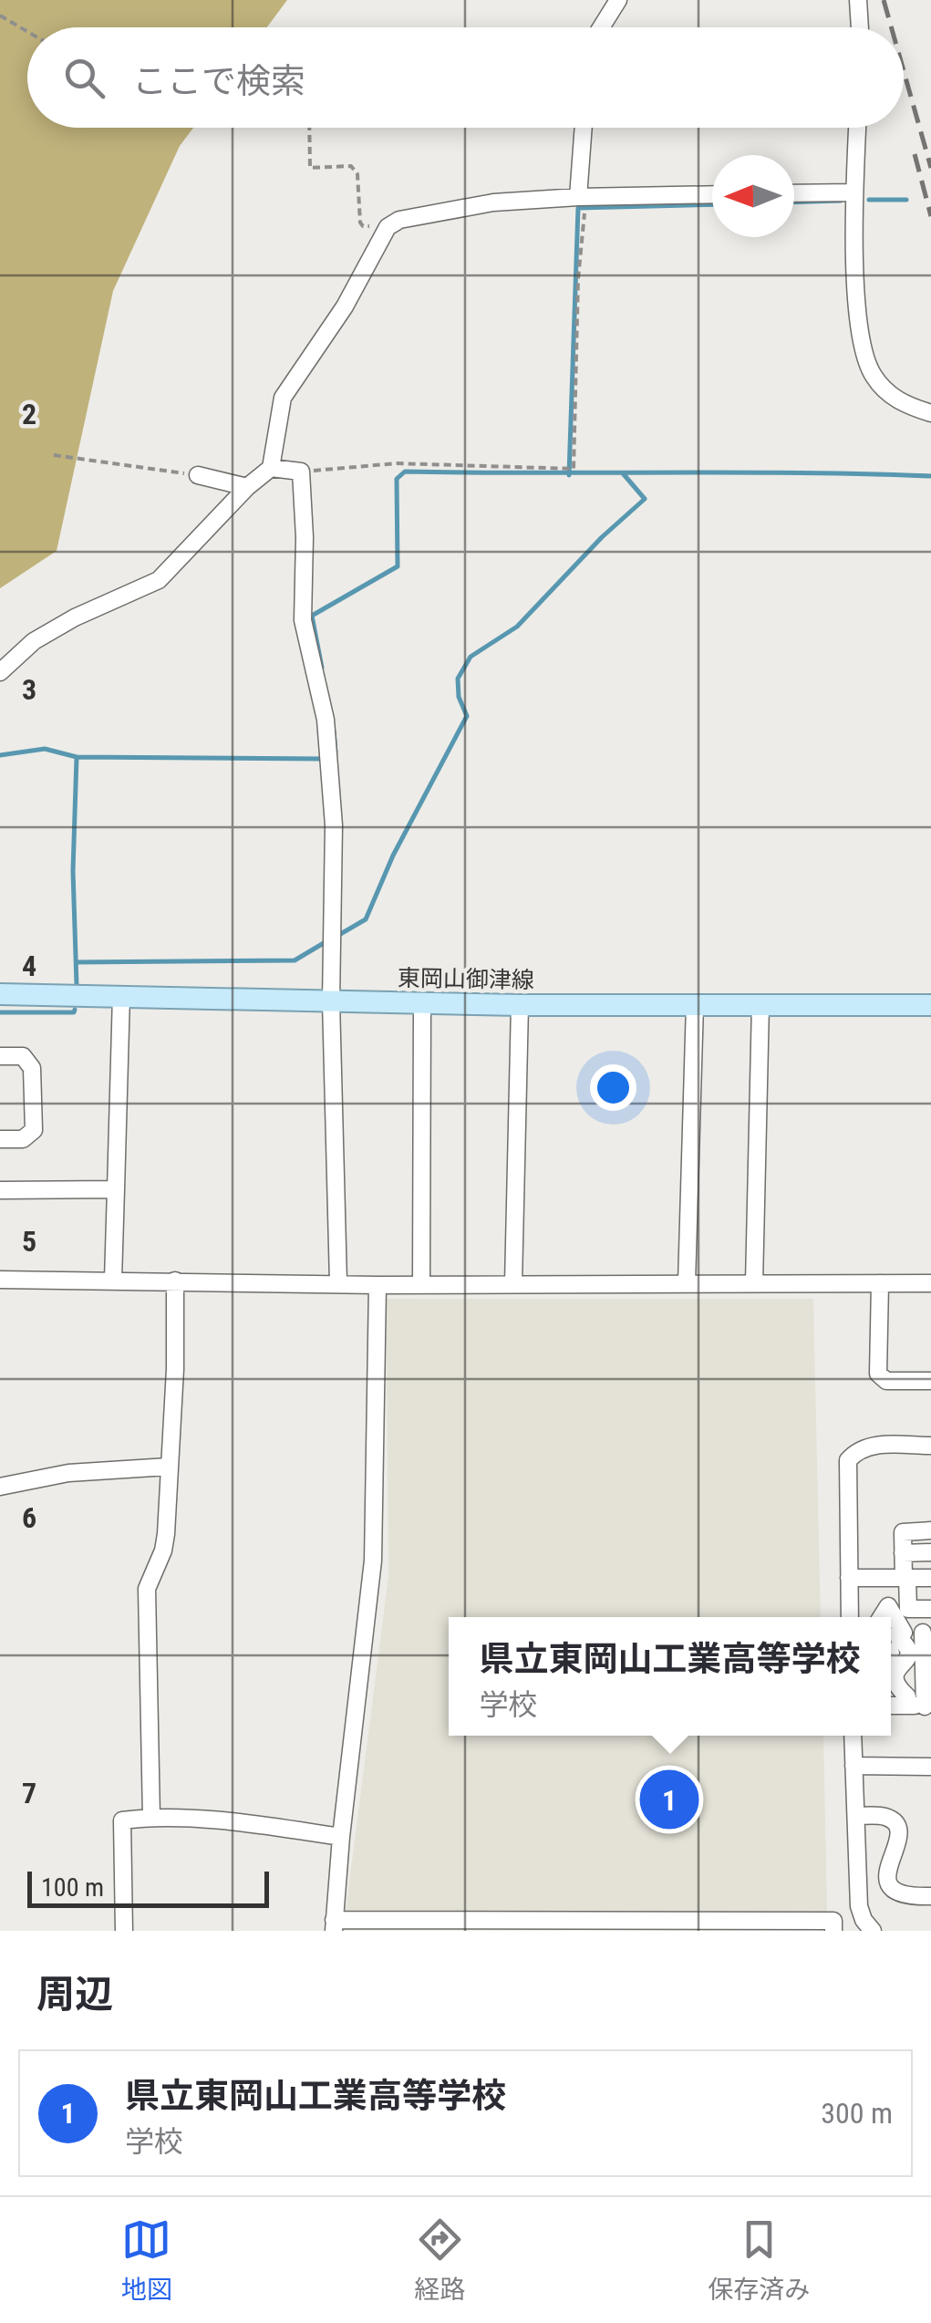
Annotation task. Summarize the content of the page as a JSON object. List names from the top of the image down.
{
  "streets": {
    "main road": ["東岡山御津線"]
  },
  "scale_bar": "100 m",
  "north": "left",
  "page": {
    "search": "ここで検索",
    "popup": ["県立東岡山工業高等学校", "学校"],
    "pins": "1",
    "scale": "100 m",
    "heading": "周辺",
    "list": [
      {
        "mark": "1",
        "name": "県立東岡山工業高等学校",
        "note": "学校",
        "value": "300 m"
      }
    ],
    "nav": ["地図", "経路", "保存済み"]
  },
  "grid": {
    "rows": [
      "2",
      "3",
      "4",
      "5",
      "6",
      "7"
    ]
  }
}
